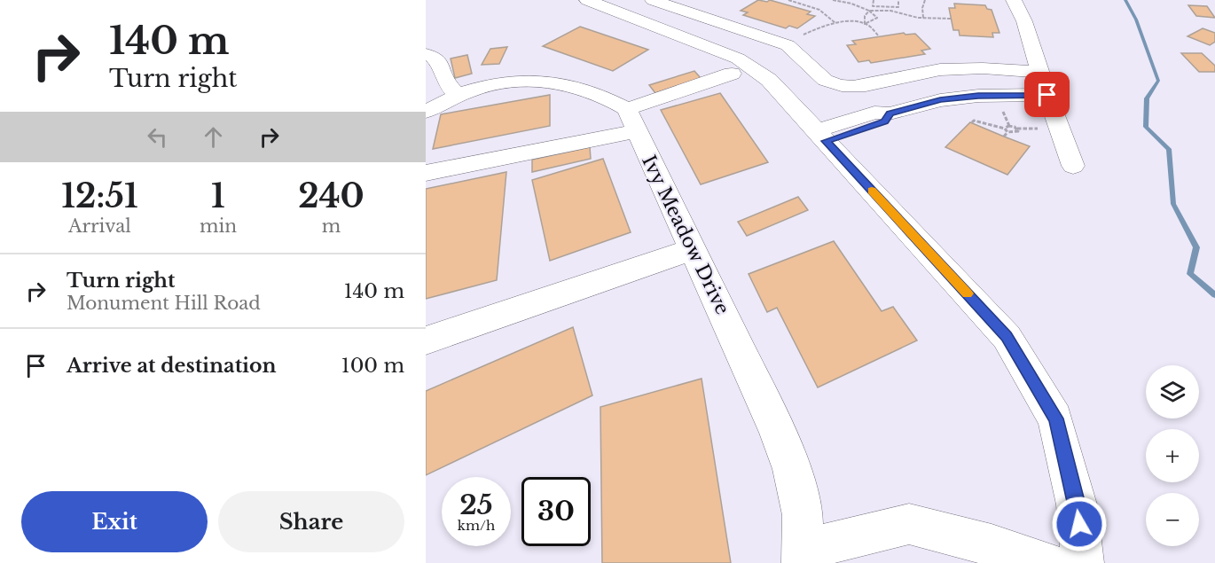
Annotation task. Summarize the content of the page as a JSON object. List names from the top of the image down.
{
  "streets": {
    "street": ["Ivy Meadow Drive"]
  },
  "page": {
    "turn": ["140 m", "Turn right"],
    "eta": [
      "12:51",
      "Arrival",
      "1",
      "min",
      "240",
      "m"
    ],
    "list": [
      {
        "name": "Turn right",
        "note": "Monument Hill Road",
        "value": "140 m"
      },
      {
        "name": "Arrive at destination",
        "value": "100 m"
      }
    ],
    "map_buttons": ["+", "−"],
    "speed": "25 km/h",
    "limit": "30",
    "buttons": ["Exit", "Share"]
  }
}
